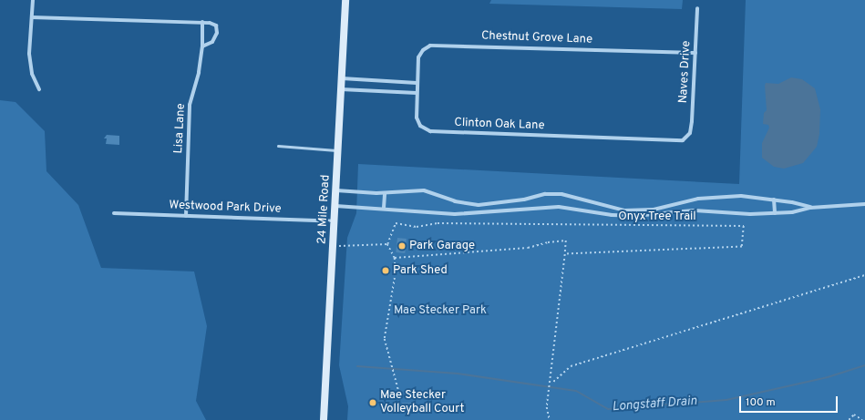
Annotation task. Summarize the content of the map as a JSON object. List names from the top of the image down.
{
  "streets": {
    "street": [
      "Chestnut Grove Lane",
      "Naves Drive",
      "Clinton Oak Lane",
      "Lisa Lane",
      "Westwood Park Drive",
      "24 Mile Road"
    ],
    "path": ["Onyx Tree Trail"]
  },
  "crossings": [
    ["Chestnut Grove Lane", "Naves Drive"],
    ["Chestnut Grove Lane", "Clinton Oak Lane"],
    ["Naves Drive", "Clinton Oak Lane"],
    ["Lisa Lane", "Westwood Park Drive"],
    ["Westwood Park Drive", "24 Mile Road"]
  ],
  "water": ["Longstaff Drain"],
  "parks": ["Mae Stecker Park"],
  "places": ["Park Garage", "Park Shed", "Mae Stecker Volleyball Court"],
  "scale_bar": "100 m"
}
